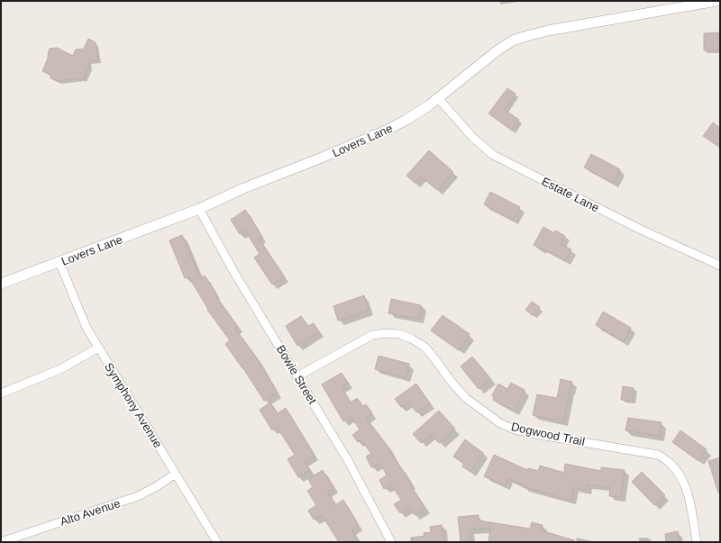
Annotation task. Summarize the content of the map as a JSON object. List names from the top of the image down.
{
  "streets": {
    "street": [
      "Lovers Lane",
      "Estate Lane",
      "Bowie Street",
      "Symphony Avenue",
      "Dogwood Trail",
      "Alto Avenue"
    ]
  },
  "crossings": [
    ["Lovers Lane", "Estate Lane"],
    ["Lovers Lane", "Bowie Street"],
    ["Lovers Lane", "Symphony Avenue"],
    ["Bowie Street", "Dogwood Trail"],
    ["Symphony Avenue", "Alto Avenue"]
  ]
}
